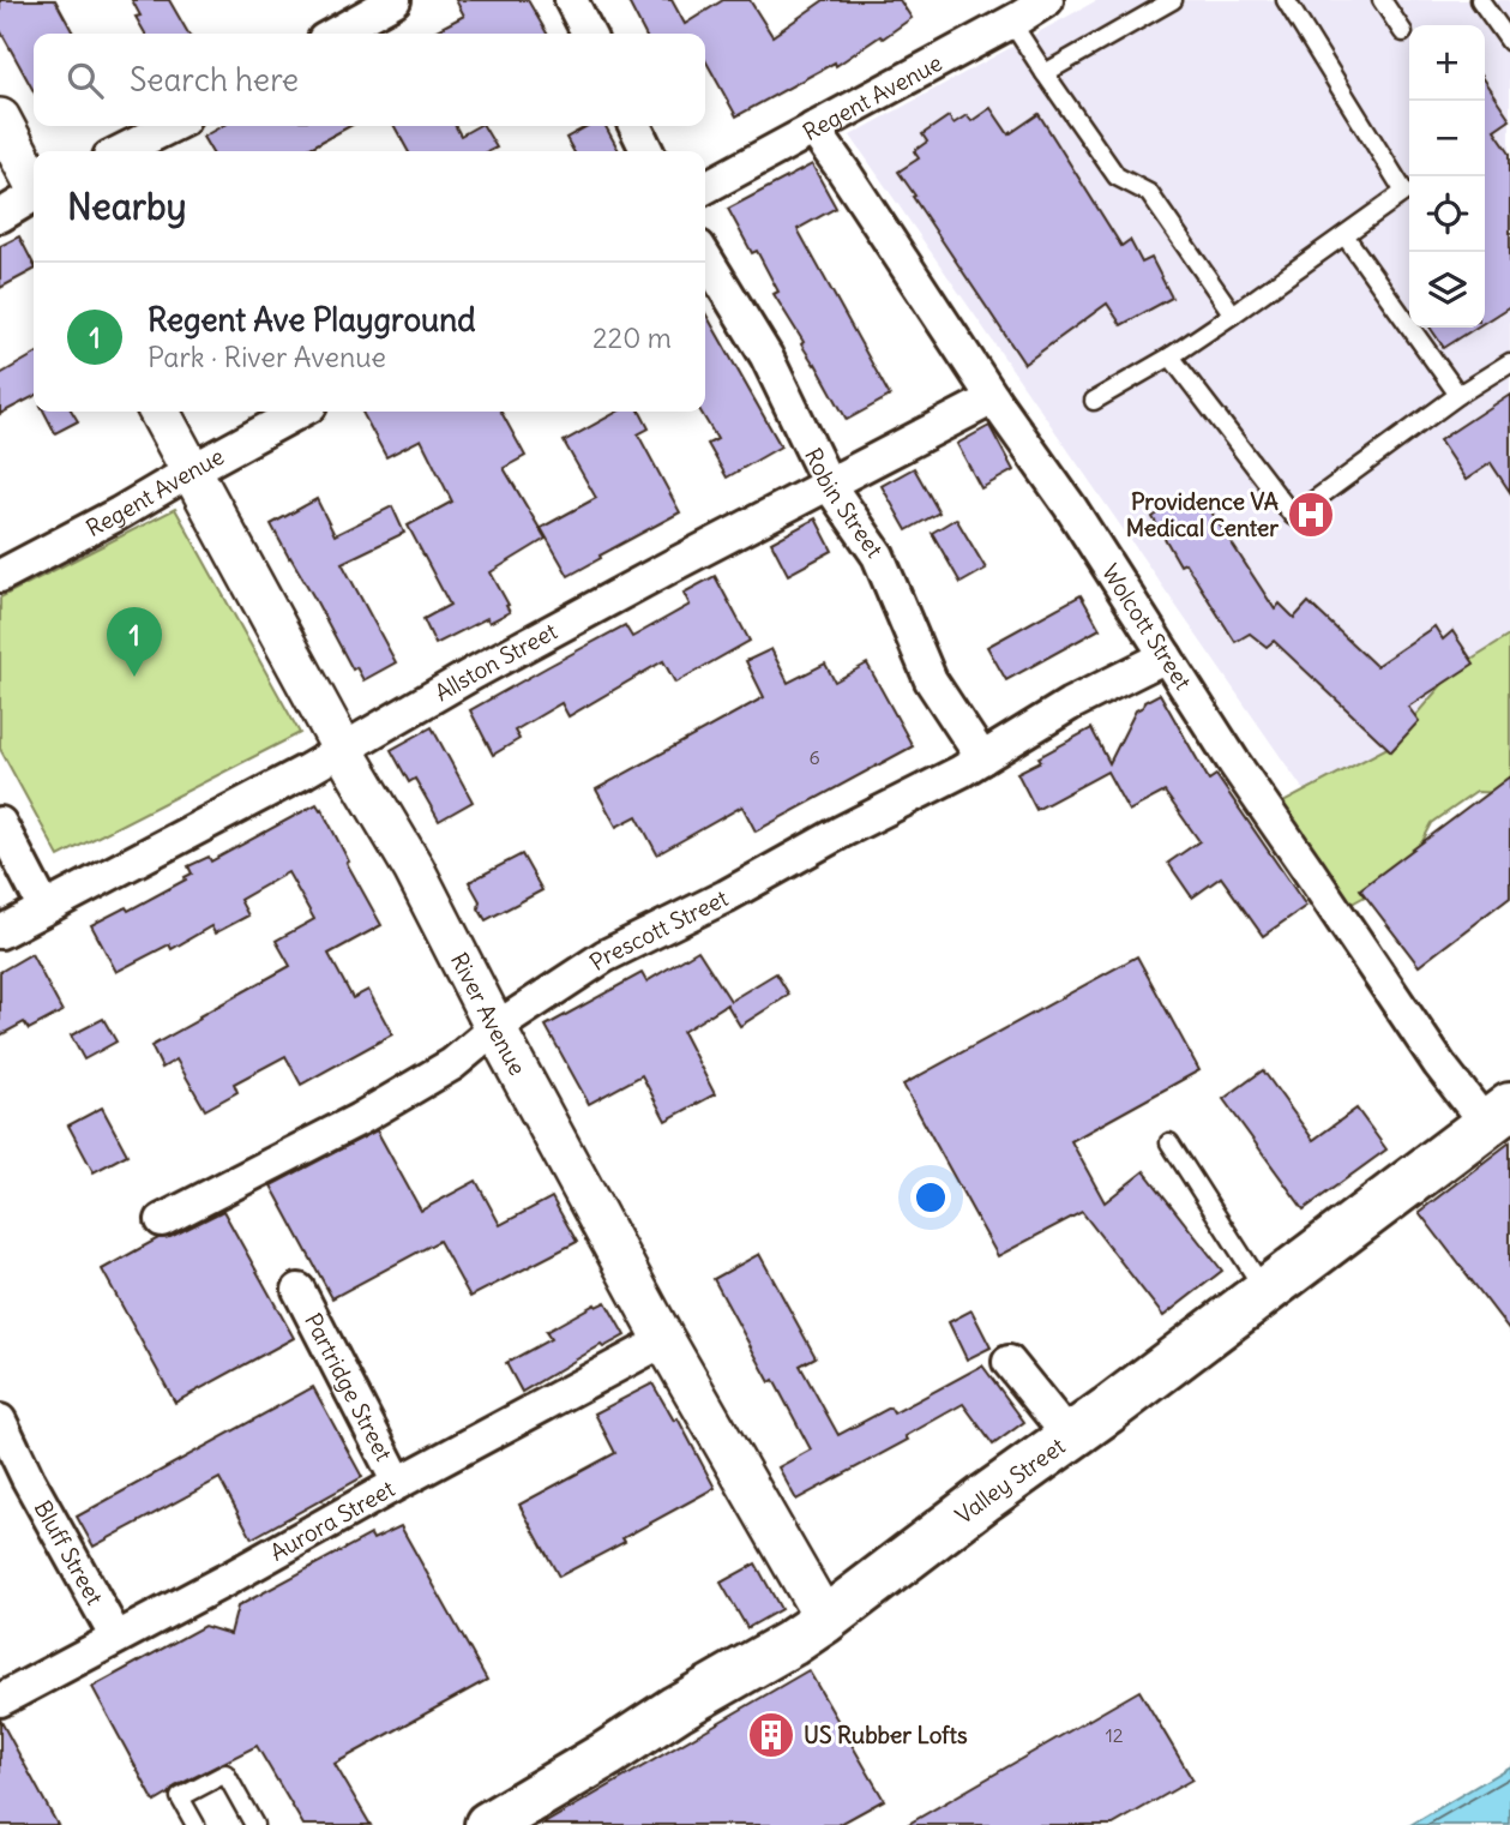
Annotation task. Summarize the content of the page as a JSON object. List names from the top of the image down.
{
  "streets": {
    "main road": ["Valley Street"],
    "street": [
      "Regent Avenue",
      "Robin Street",
      "Wolcott Street",
      "Allston Street",
      "Prescott Street",
      "River Avenue",
      "Partridge Street",
      "Aurora Street",
      "Bluff Street"
    ]
  },
  "crossings": [
    ["Regent Avenue", "Wolcott Street"],
    ["Regent Avenue", "River Avenue"],
    ["Robin Street", "Allston Street"],
    ["Robin Street", "Prescott Street"],
    ["Wolcott Street", "Allston Street"],
    ["Wolcott Street", "Prescott Street"],
    ["Wolcott Street", "Valley Street"],
    ["Allston Street", "River Avenue"],
    ["Prescott Street", "River Avenue"],
    ["River Avenue", "Valley Street"],
    ["River Avenue", "Aurora Street"],
    ["Partridge Street", "Aurora Street"],
    ["Aurora Street", "Bluff Street"]
  ],
  "places": {
    "hospital": ["Providence VA Medical Center"],
    "building": ["US Rubber Lofts"]
  },
  "house_numbers": ["6", "12"],
  "page": {
    "map_buttons": ["+", "−"],
    "search": "Search here",
    "heading": "Nearby",
    "list": [
      {
        "mark": "1",
        "name": "Regent Ave Playground",
        "note": "Park · River Avenue",
        "value": "220 m"
      }
    ],
    "pins": "1"
  }
}
